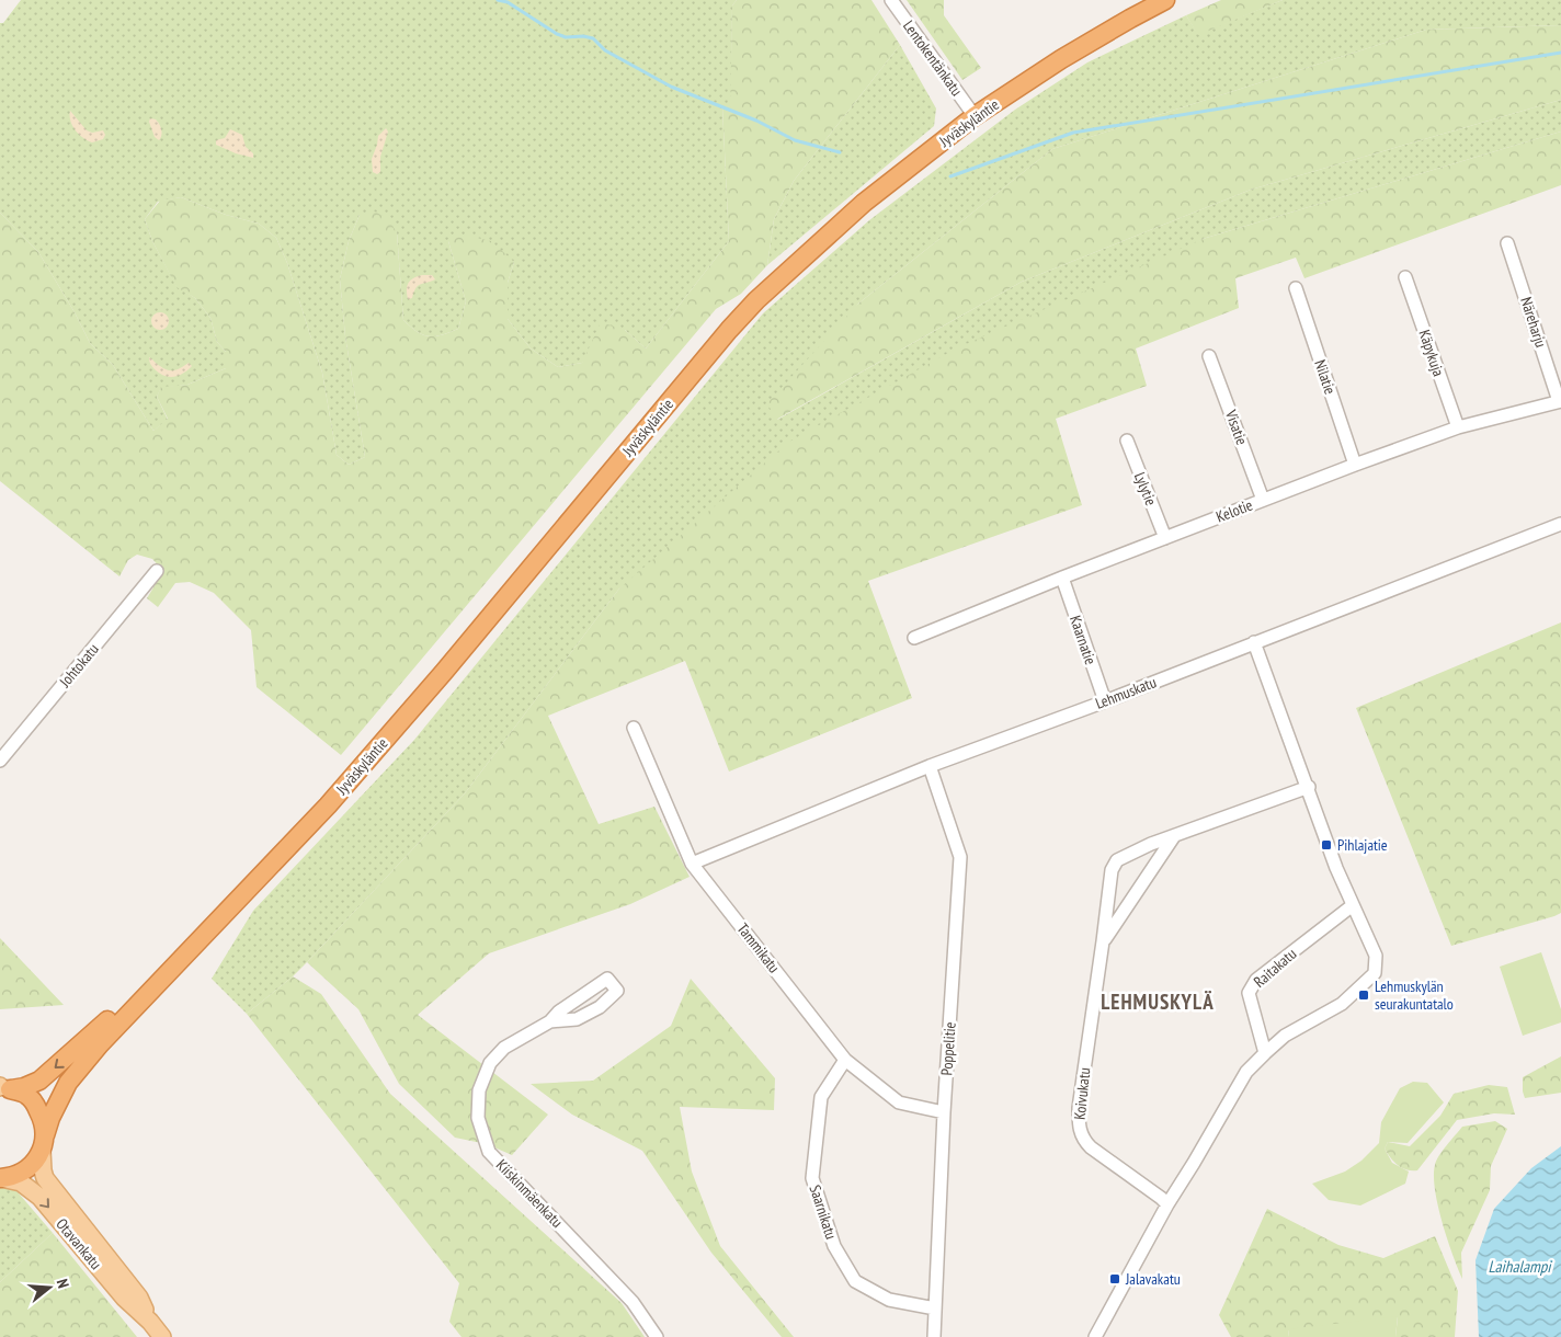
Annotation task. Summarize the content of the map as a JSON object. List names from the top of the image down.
{
  "streets": {
    "highway": ["Jyväskyläntie"],
    "main road": ["Otavankatu"],
    "street": [
      "Lentokentänkatu",
      "Näreharju",
      "Käpykuja",
      "Nilatie",
      "Visatie",
      "Lylytie",
      "Kelotie",
      "Kaarnatie",
      "Johtokatu",
      "Lehmuskatu",
      "Tammikatu",
      "Raitakatu",
      "Poppelitie",
      "Koivukatu",
      "Kiiskinmäenkatu",
      "Saarnikatu"
    ]
  },
  "crossings": [
    ["Lentokentänkatu", "Jyväskyläntie"],
    ["Jyväskyläntie", "Otavankatu"],
    ["Näreharju", "Kelotie"],
    ["Käpykuja", "Kelotie"],
    ["Nilatie", "Kelotie"],
    ["Visatie", "Kelotie"],
    ["Lylytie", "Kelotie"],
    ["Kelotie", "Kaarnatie"],
    ["Kaarnatie", "Lehmuskatu"],
    ["Lehmuskatu", "Tammikatu"],
    ["Lehmuskatu", "Poppelitie"],
    ["Tammikatu", "Poppelitie"],
    ["Tammikatu", "Saarnikatu"],
    ["Poppelitie", "Saarnikatu"]
  ],
  "districts": ["LEHMUSKYLÄ"],
  "water": ["Laihalampi"],
  "places": {
    "transit": ["Pihlajatie", "Lehmuskylän seurakuntatalo", "Jalavakatu"]
  },
  "north": "right"
}
